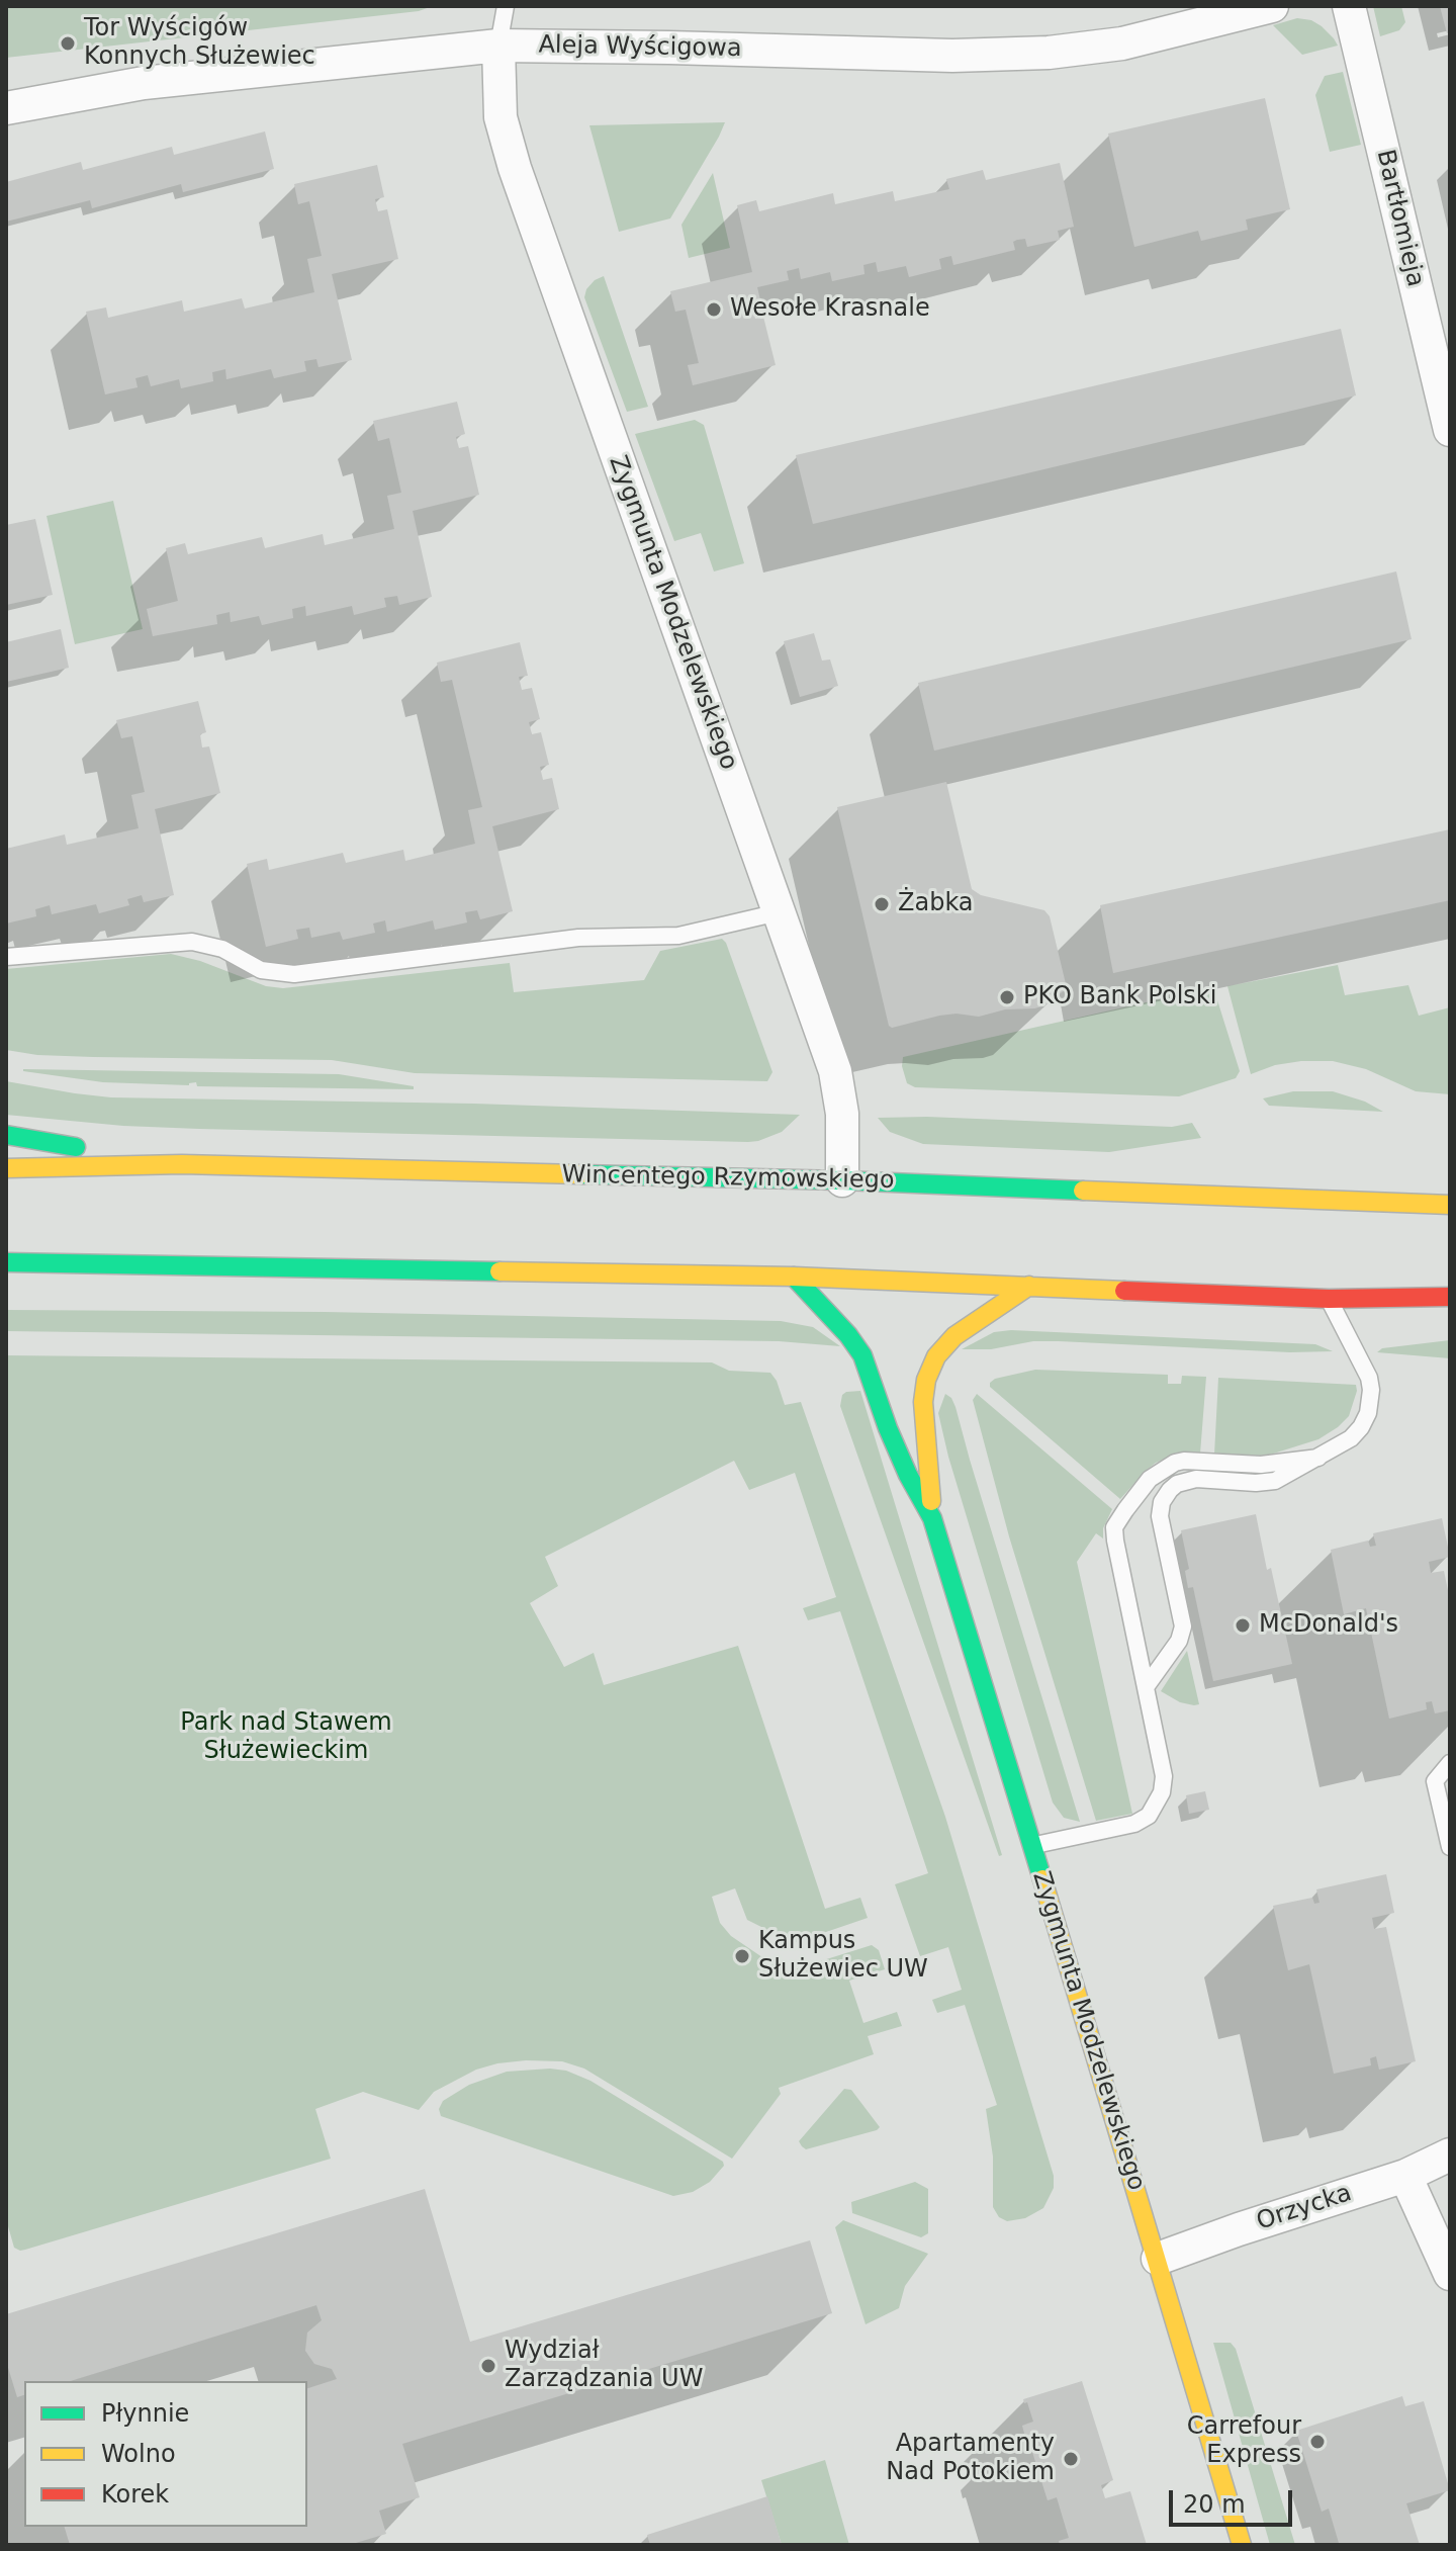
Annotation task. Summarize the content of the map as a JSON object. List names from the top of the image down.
{
  "streets": {
    "main road": ["Zygmunta Modzelewskiego", "Wincentego Rzymowskiego"],
    "street": ["Aleja Wyścigowa", "Bartłomieja", "Orzycka"]
  },
  "crossings": [
    ["Aleja Wyścigowa", "Zygmunta Modzelewskiego"],
    ["Zygmunta Modzelewskiego", "Wincentego Rzymowskiego"],
    ["Zygmunta Modzelewskiego", "Orzycka"]
  ],
  "parks": ["Park nad Stawem Służewieckim"],
  "places": [
    "Tor Wyścigów Konnych Służewiec",
    "Wesołe Krasnale",
    "Żabka",
    "PKO Bank Polski",
    "McDonald's",
    "Kampus Służewiec UW",
    "Wydział Zarządzania UW",
    "Carrefour Express",
    "Apartamenty Nad Potokiem"
  ],
  "legend": ["Płynnie", "Wolno", "Korek"],
  "scale_bar": "20 m"
}
